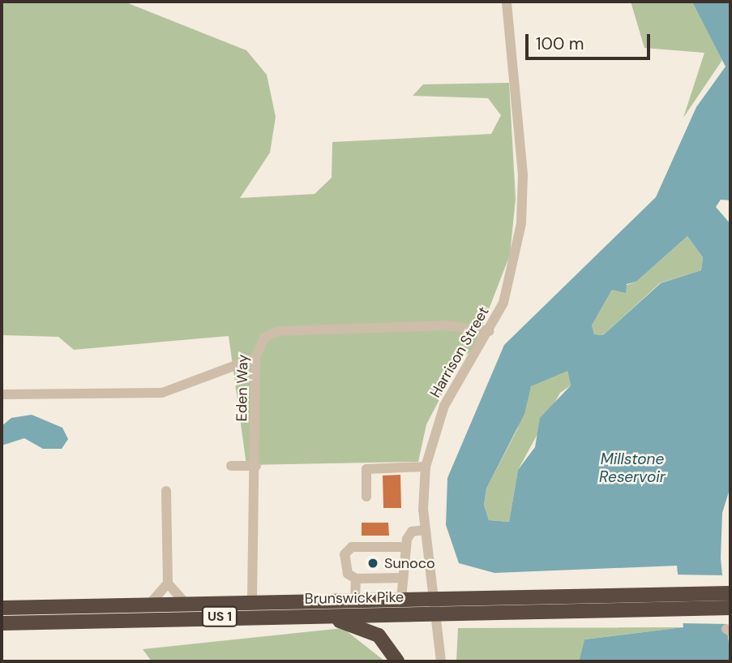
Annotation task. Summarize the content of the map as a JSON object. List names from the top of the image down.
{
  "streets": {
    "highway": ["Brunswick Pike", "US 1"],
    "street": ["Harrison Street", "Eden Way"]
  },
  "crossings": [
    ["Harrison Street", "Eden Way"],
    ["Harrison Street", "Brunswick Pike"],
    ["Eden Way", "Brunswick Pike"]
  ],
  "water": ["Millstone Reservoir"],
  "places": ["Sunoco"],
  "scale_bar": "100 m"
}
